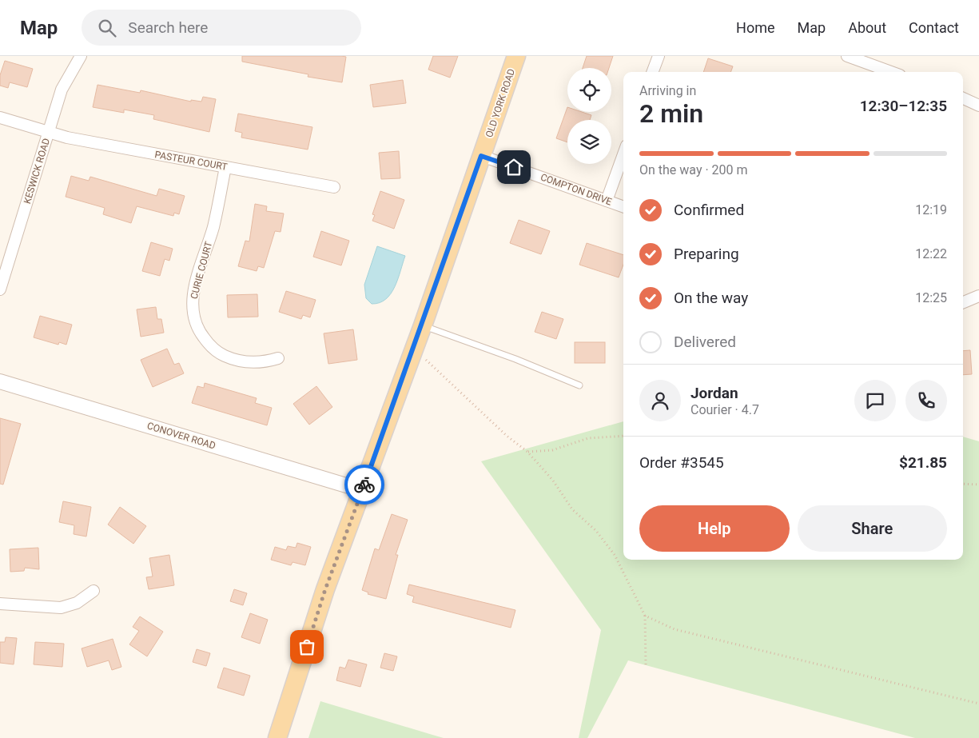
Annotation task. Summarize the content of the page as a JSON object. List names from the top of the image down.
{
  "streets": {
    "main road": ["OLD YORK ROAD"],
    "street": [
      "PASTEUR COURT",
      "KESWICK ROAD",
      "COMPTON DRIVE",
      "CURIE COURT",
      "CONOVER ROAD"
    ]
  },
  "crossings": [
    ["OLD YORK ROAD", "COMPTON DRIVE"],
    ["OLD YORK ROAD", "CONOVER ROAD"],
    ["PASTEUR COURT", "KESWICK ROAD"],
    ["PASTEUR COURT", "CURIE COURT"]
  ],
  "page": {
    "header": "Map",
    "search": "Search here",
    "nav": [
      "Home",
      "Map",
      "About",
      "Contact"
    ],
    "heading": ["2 min", "Arriving in", "12:30–12:35"],
    "panel": [
      "Jordan",
      "Courier · 4.7",
      "Order #3545",
      "$21.85"
    ],
    "bar": "On the way · 200 m",
    "list": [
      ["Confirmed", "12:19"],
      ["Preparing", "12:22"],
      ["On the way", "12:25"],
      "Delivered"
    ],
    "buttons": ["Help", "Share"]
  }
}
